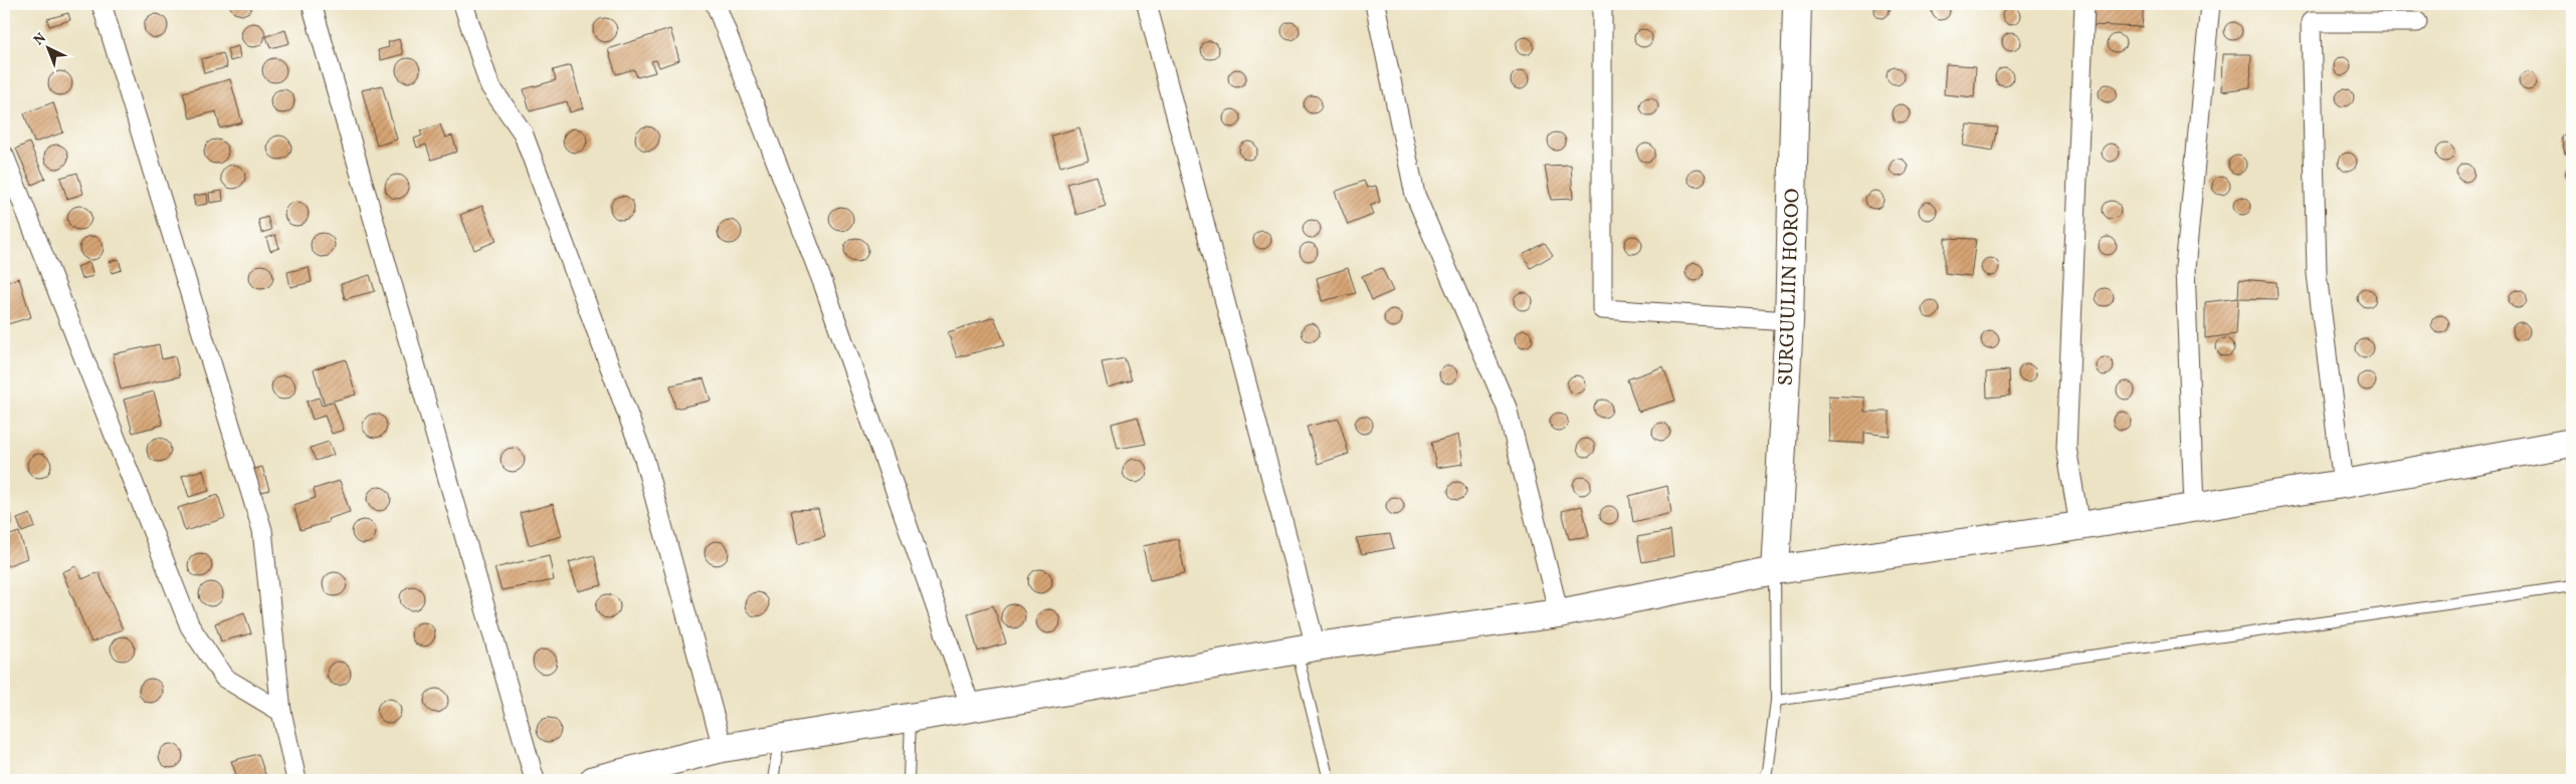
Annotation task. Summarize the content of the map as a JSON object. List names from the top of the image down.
{
  "streets": {
    "street": ["SURGUULIIN HOROO"]
  },
  "north": "top left"
}
